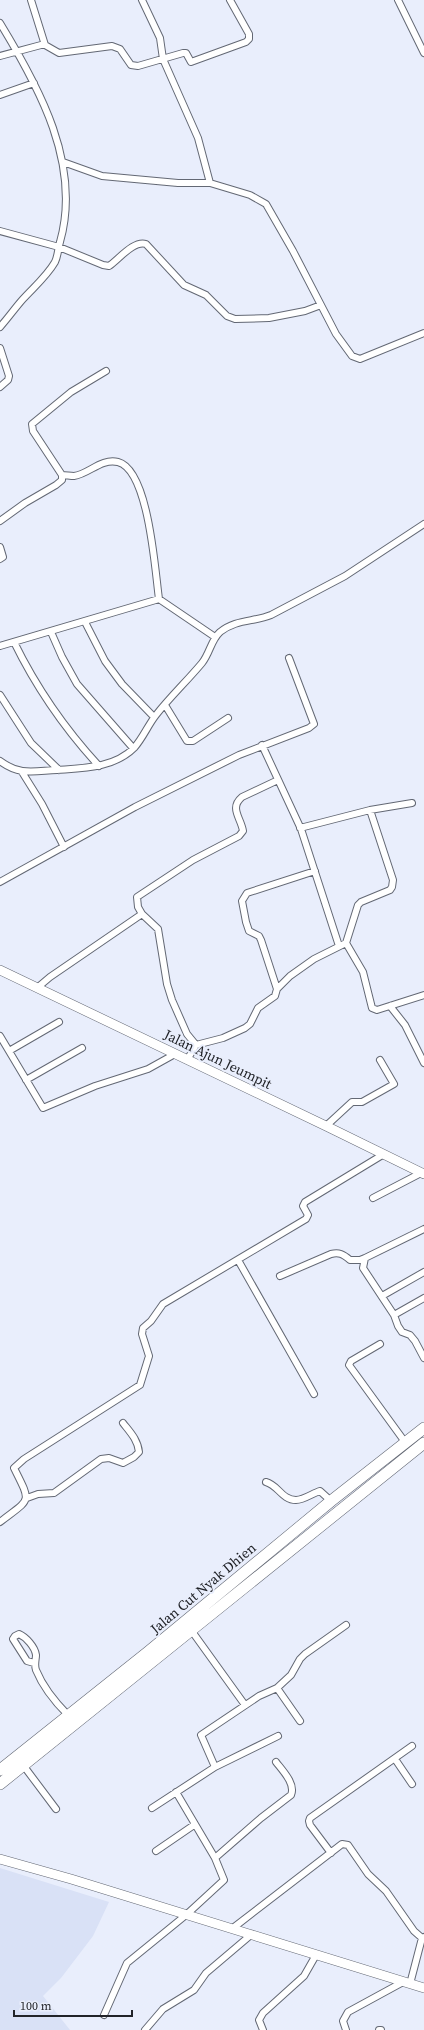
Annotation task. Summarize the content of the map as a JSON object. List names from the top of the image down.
{
  "streets": {
    "highway": ["Jalan Cut Nyak Dhien"],
    "street": ["Jalan Ajun Jeumpit"]
  },
  "scale_bar": "100 m"
}
